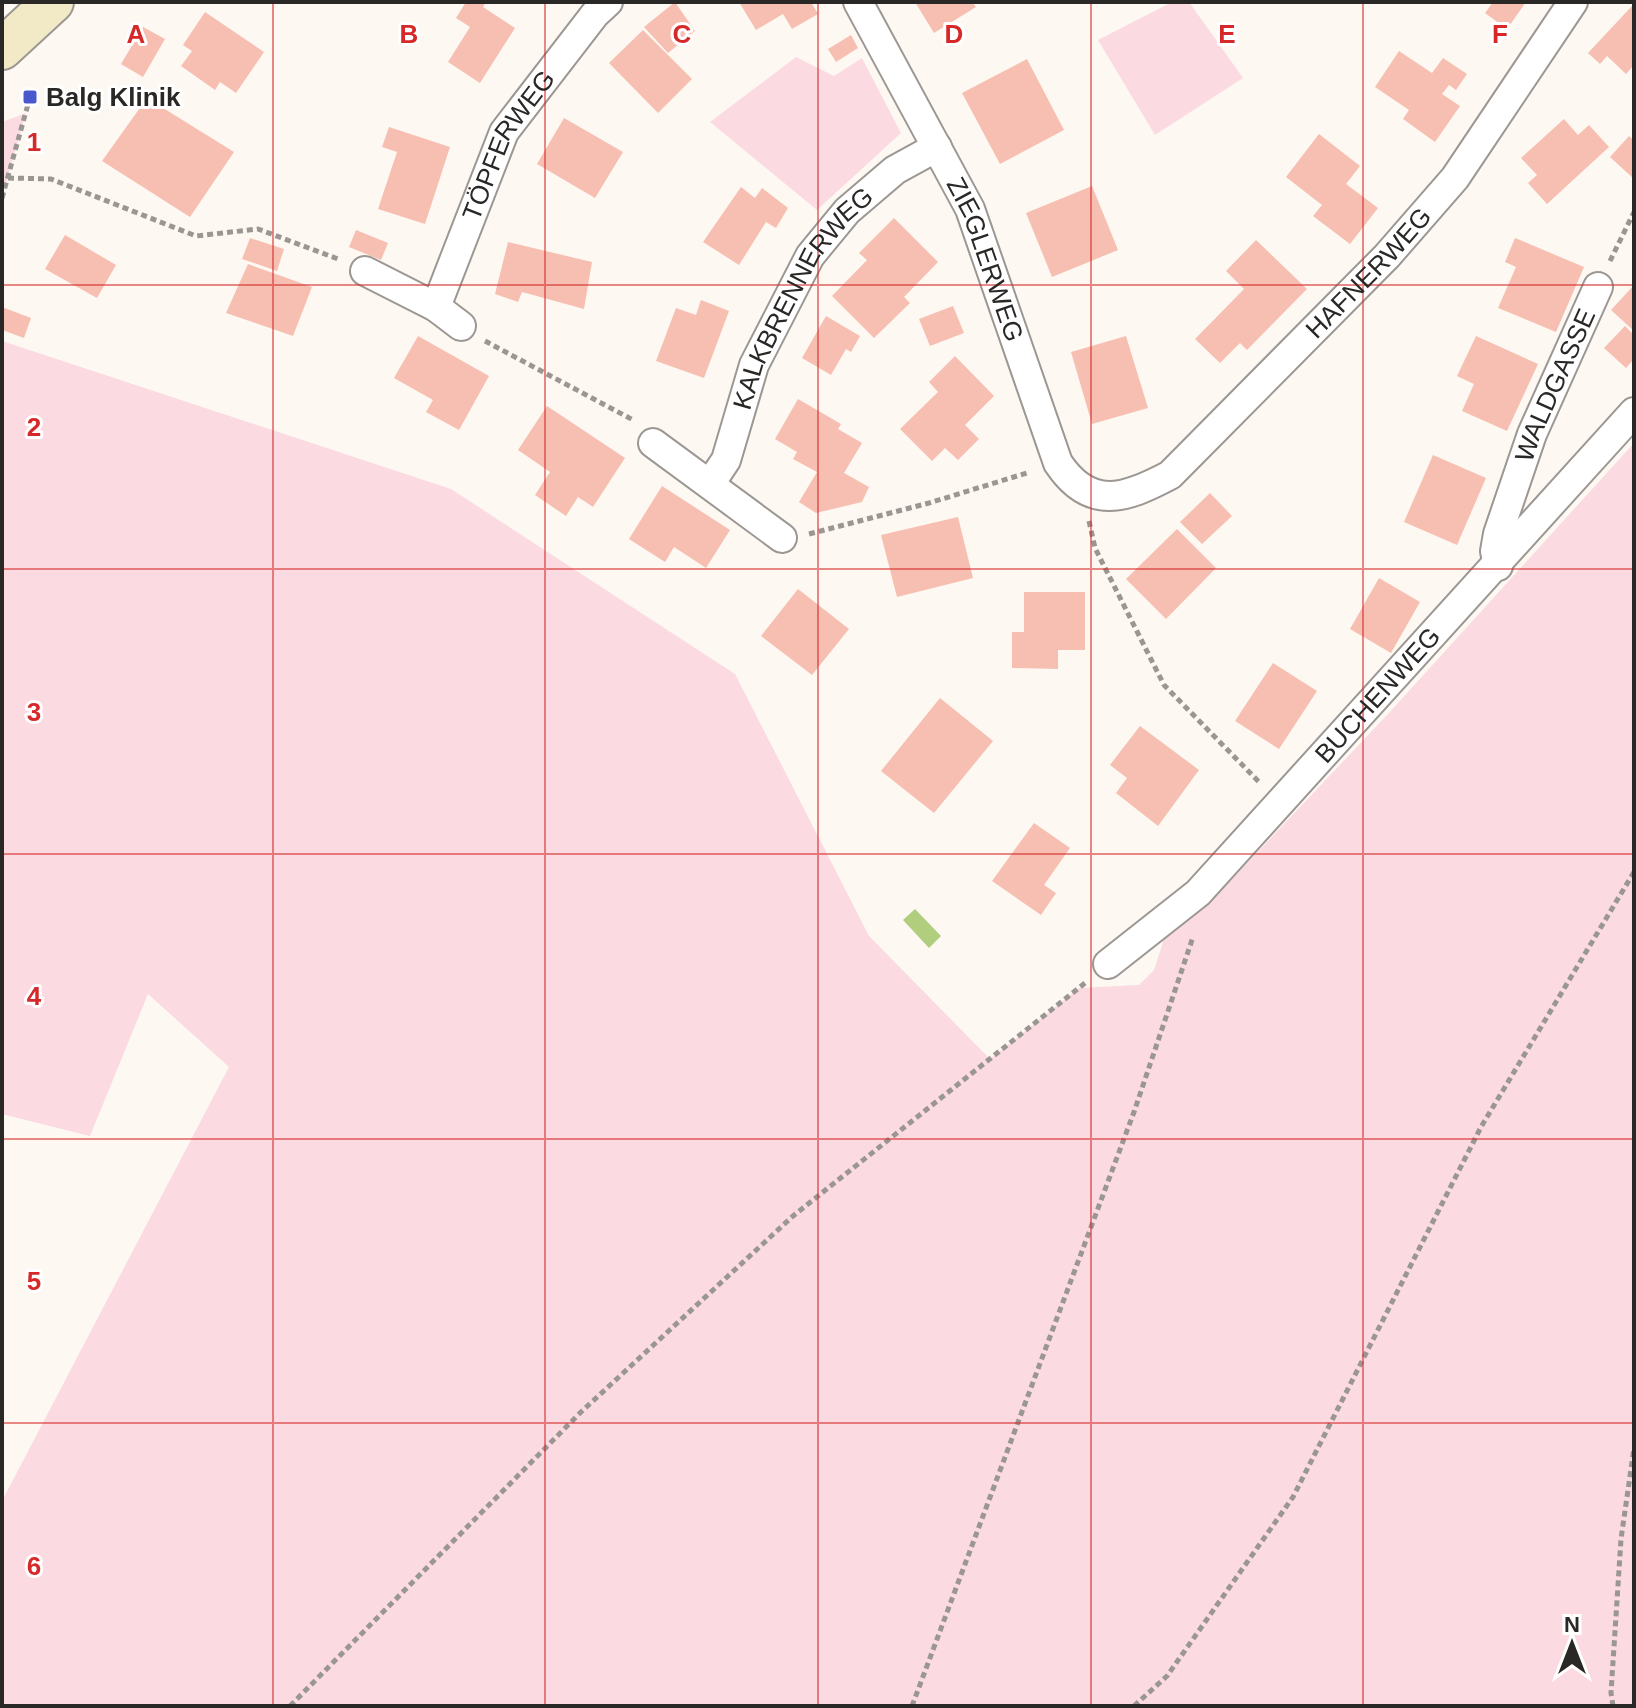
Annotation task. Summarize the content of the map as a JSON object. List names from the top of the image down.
{
  "streets": {
    "street": [
      "TÖPFERWEG",
      "ZIEGLERWEG",
      "HAFNERWEG",
      "KALKBRENNERWEG",
      "WALDGASSE",
      "BUCHENWEG"
    ]
  },
  "crossings": [
    ["ZIEGLERWEG", "HAFNERWEG"],
    ["ZIEGLERWEG", "KALKBRENNERWEG"],
    ["WALDGASSE", "BUCHENWEG"]
  ],
  "places": {
    "transit": ["Balg Klinik"]
  },
  "north": "top",
  "grid": {
    "columns": [
      "A",
      "B",
      "C",
      "D",
      "E",
      "F"
    ],
    "rows": [
      "1",
      "2",
      "3",
      "4",
      "5",
      "6"
    ]
  }
}
